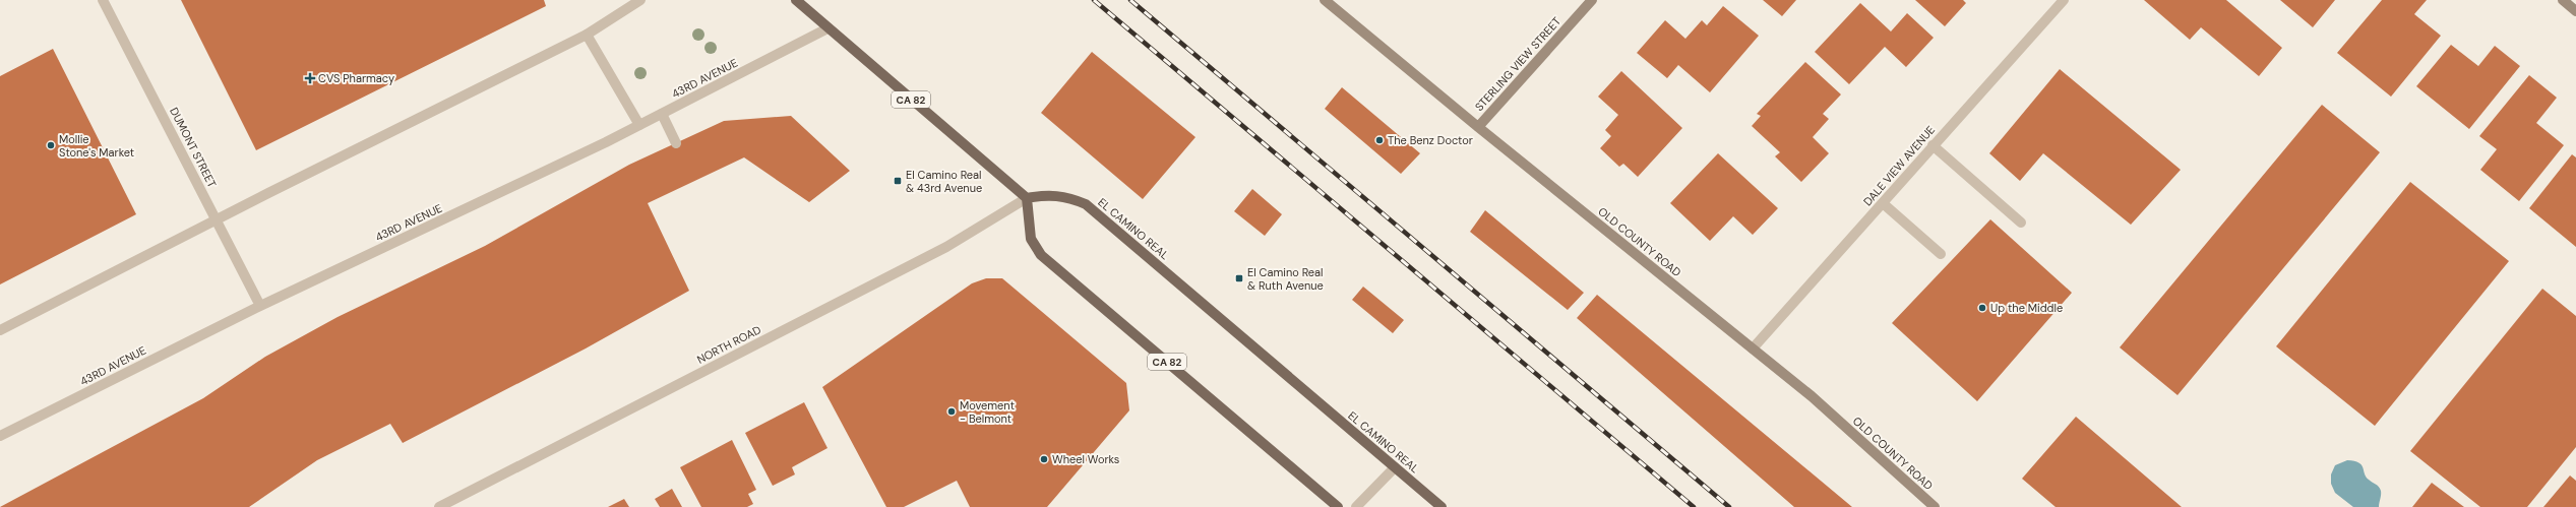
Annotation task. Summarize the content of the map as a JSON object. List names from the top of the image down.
{
  "streets": {
    "main road": ["CA 82", "EL CAMINO REAL"],
    "street": [
      "STERLING VIEW STREET",
      "43RD AVENUE",
      "DUMONT STREET",
      "DALE VIEW AVENUE",
      "OLD COUNTY ROAD",
      "NORTH ROAD"
    ]
  },
  "crossings": [
    ["STERLING VIEW STREET", "OLD COUNTY ROAD"],
    ["43RD AVENUE", "CA 82"],
    ["43RD AVENUE", "DUMONT STREET"],
    ["CA 82", "EL CAMINO REAL"],
    ["CA 82", "NORTH ROAD"],
    ["DALE VIEW AVENUE", "OLD COUNTY ROAD"],
    ["EL CAMINO REAL", "NORTH ROAD"]
  ],
  "places": {
    "health": ["CVS Pharmacy"],
    "other": [
      "The Benz Doctor",
      "Mollie Stone's Market",
      "Up the Middle",
      "Movement - Belmont",
      "Wheel Works"
    ],
    "transit": ["El Camino Real & 43rd Avenue", "El Camino Real & Ruth Avenue"]
  }
}
